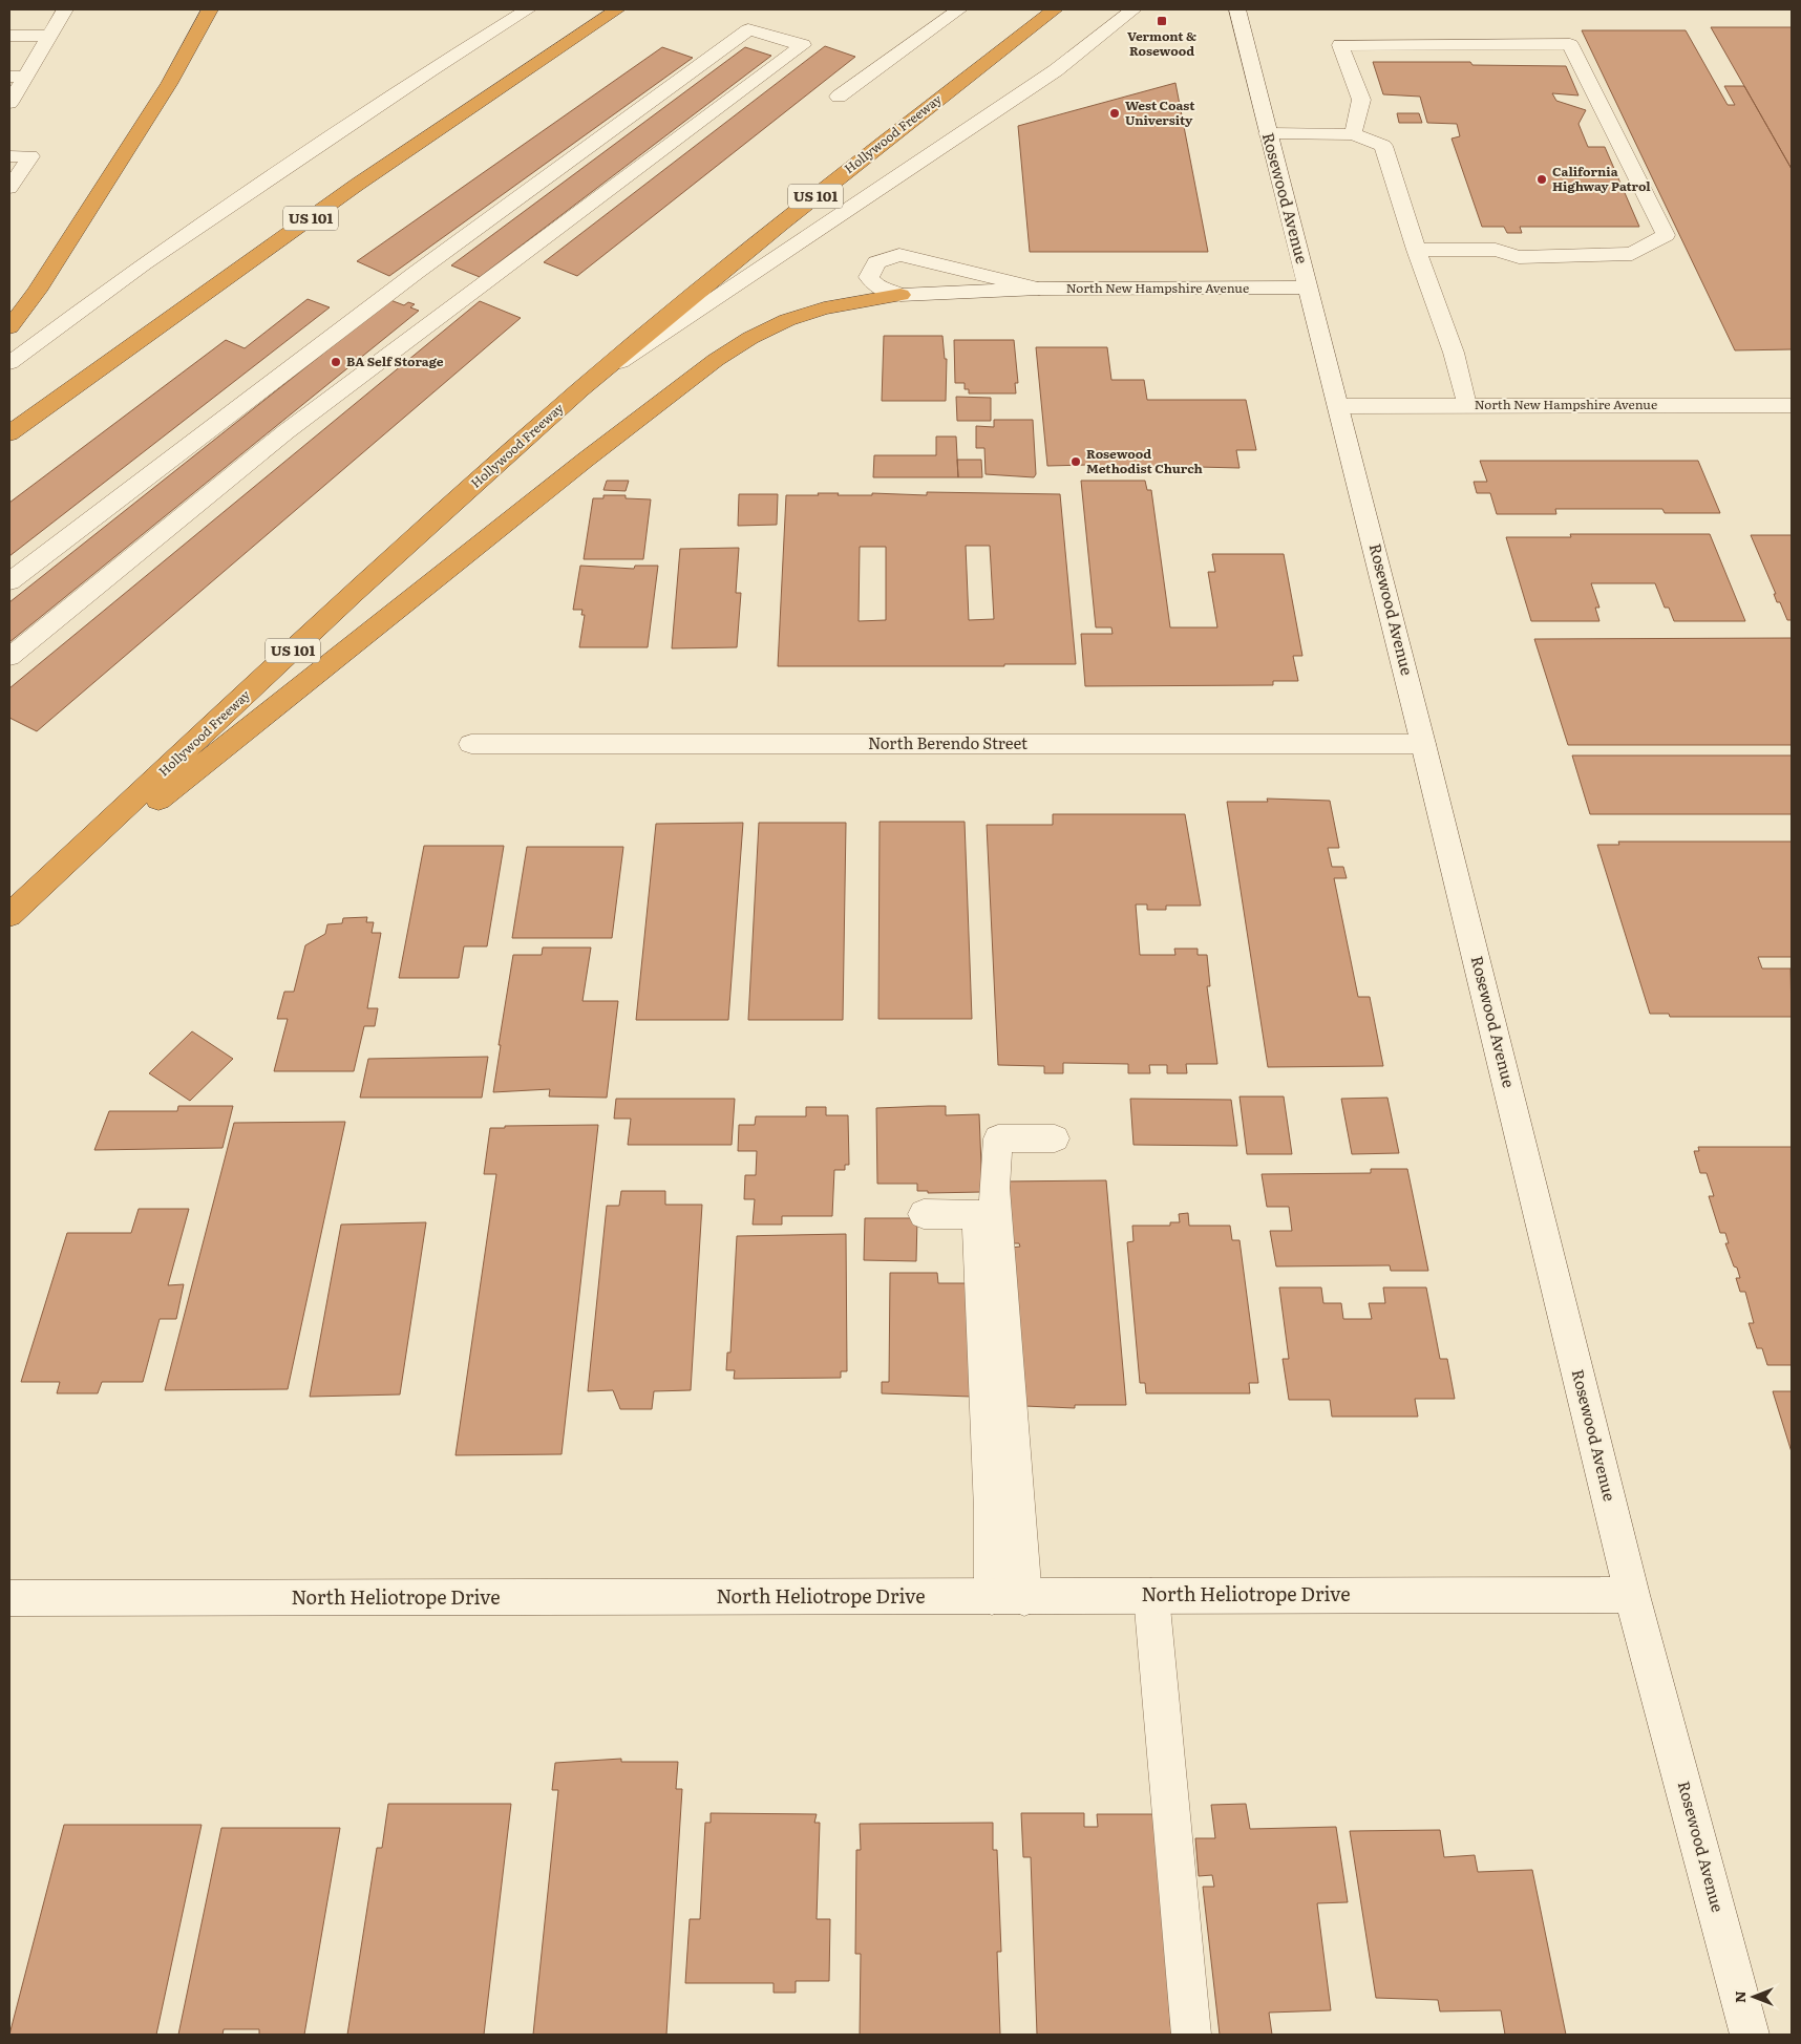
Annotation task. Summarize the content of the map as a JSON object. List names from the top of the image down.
{
  "streets": {
    "highway": ["Hollywood Freeway", "US 101"],
    "street": [
      "Rosewood Avenue",
      "North New Hampshire Avenue",
      "North Berendo Street",
      "North Heliotrope Drive"
    ]
  },
  "crossings": [
    ["Rosewood Avenue", "North New Hampshire Avenue"],
    ["Rosewood Avenue", "North Berendo Street"],
    ["Rosewood Avenue", "North Heliotrope Drive"]
  ],
  "places": {
    "transit": ["Vermont & Rosewood"],
    "other": [
      "West Coast University",
      "California Highway Patrol",
      "BA Self Storage",
      "Rosewood Methodist Church"
    ]
  },
  "north": "left"
}
